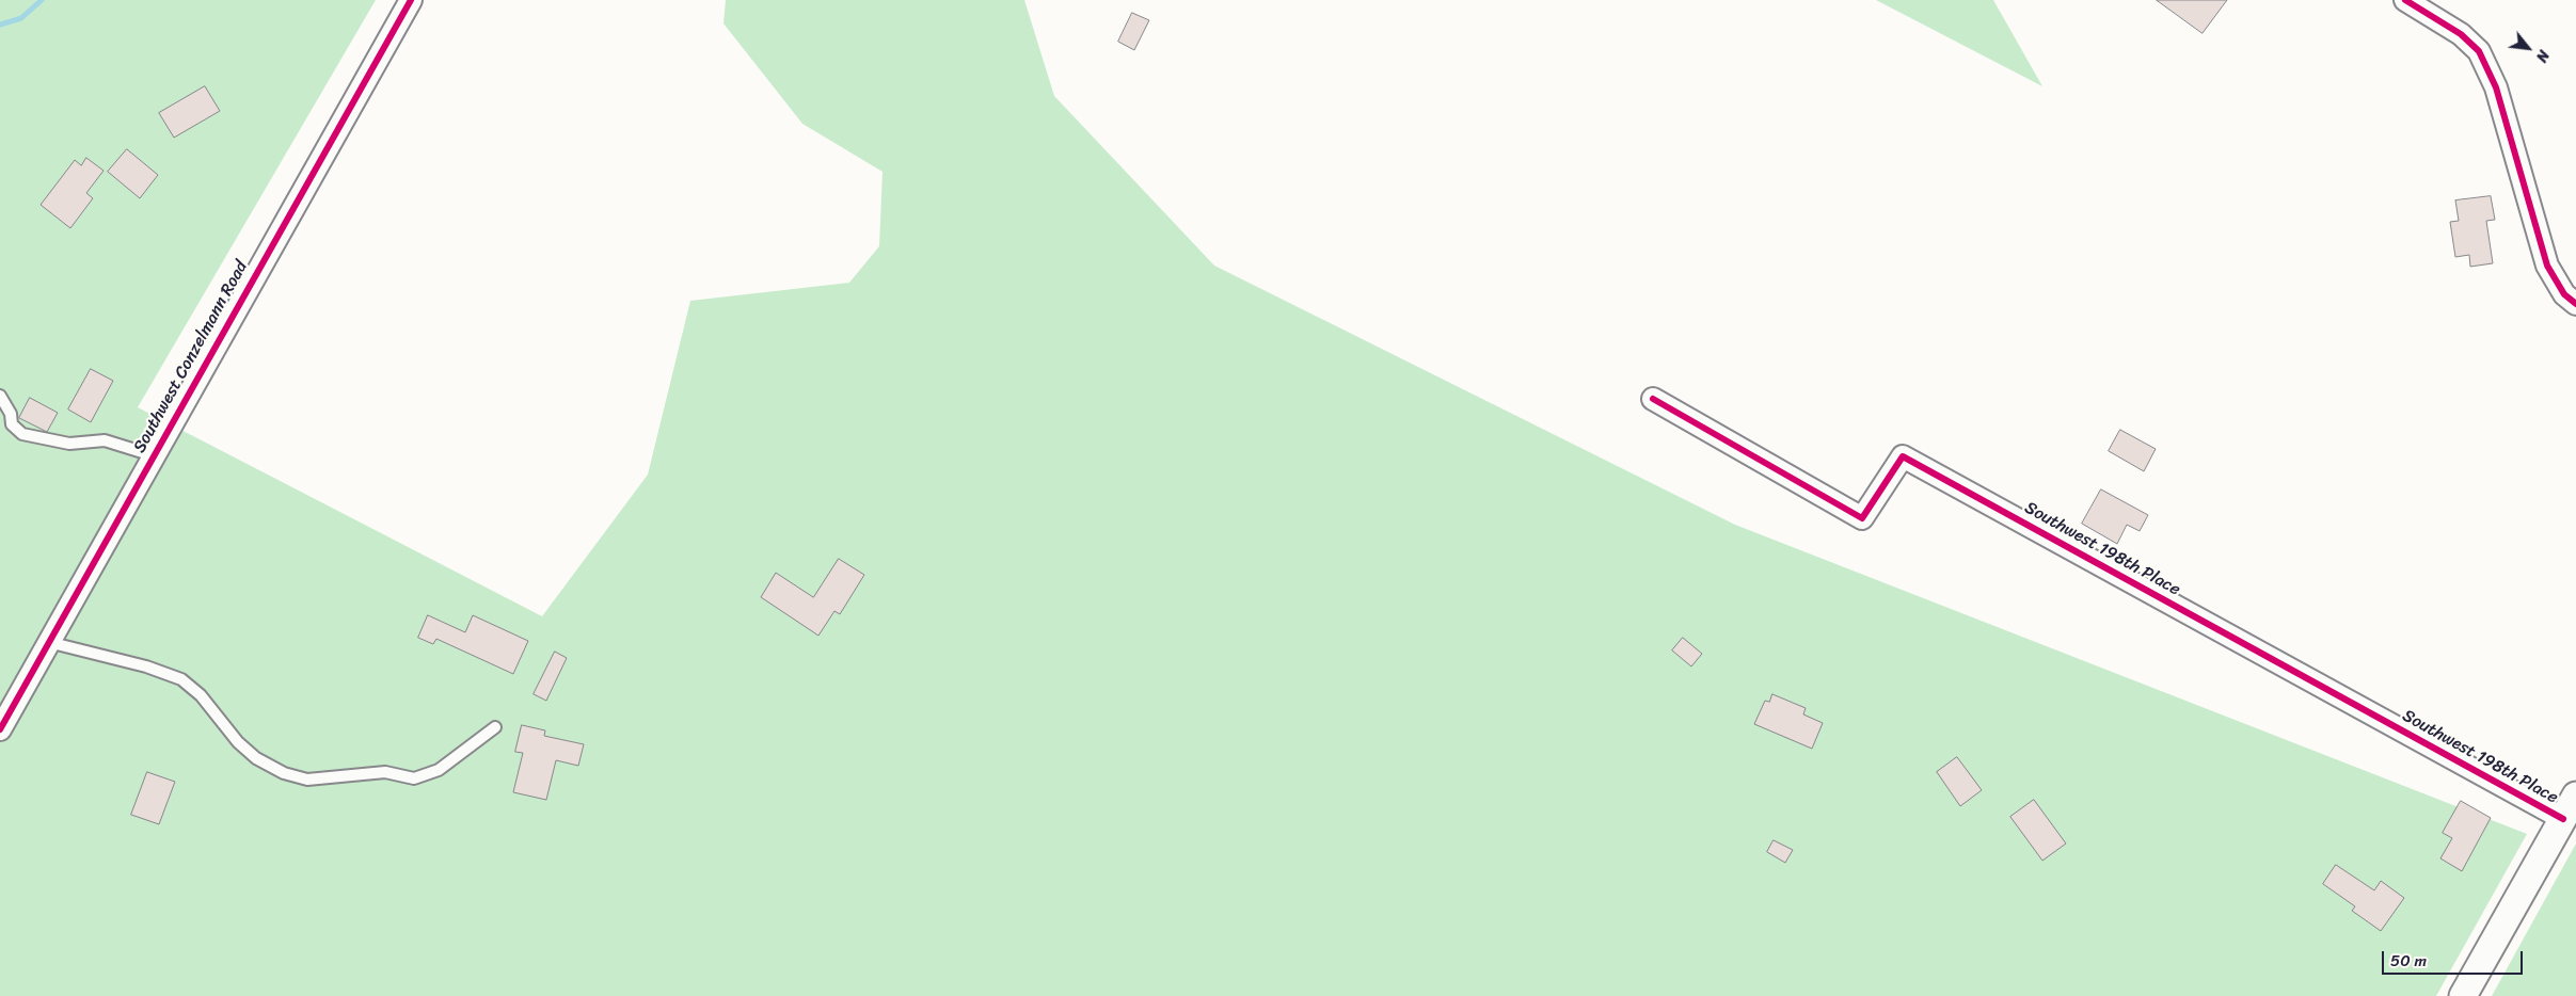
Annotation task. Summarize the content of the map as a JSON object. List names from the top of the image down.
{
  "streets": {
    "street": ["Southwest Conzelmann Road", "Southwest 198th Place"]
  },
  "scale_bar": "50 m",
  "north": "bottom right"
}
